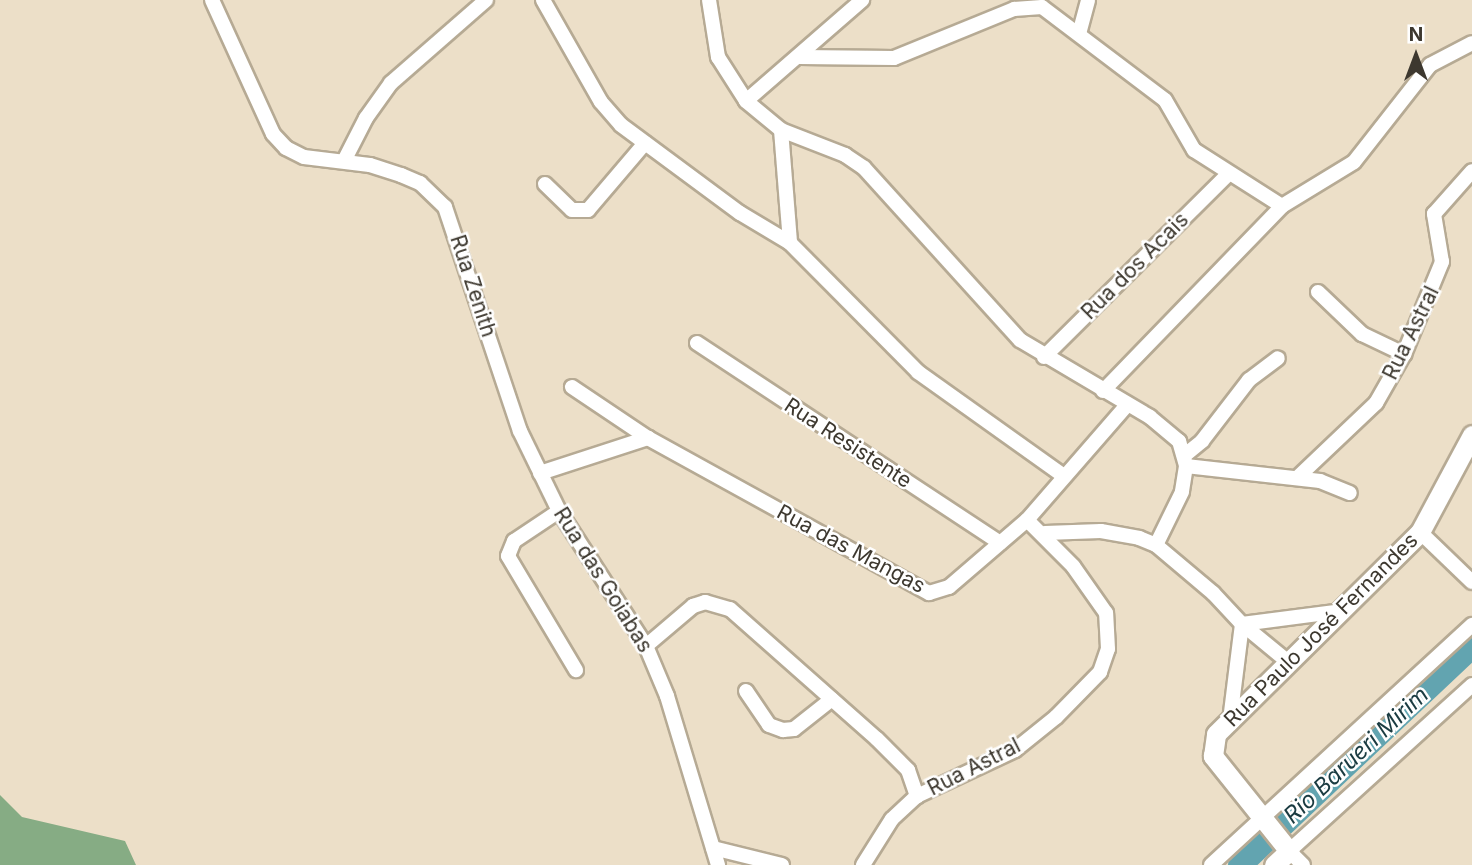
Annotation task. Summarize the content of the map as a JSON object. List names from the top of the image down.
{
  "streets": {
    "main road": ["Rua Paulo José Fernandes"],
    "street": [
      "Rua dos Acais",
      "Rua Zenith",
      "Rua Astral",
      "Rua Resistente",
      "Rua das Mangas",
      "Rua das Goiabas"
    ]
  },
  "crossings": [
    ["Rua Zenith", "Rua das Goiabas"],
    ["Rua Astral", "Rua das Mangas"],
    ["Rua Resistente", "Rua das Mangas"]
  ],
  "water": ["Rio Barueri Mirim"],
  "north": "top"
}
